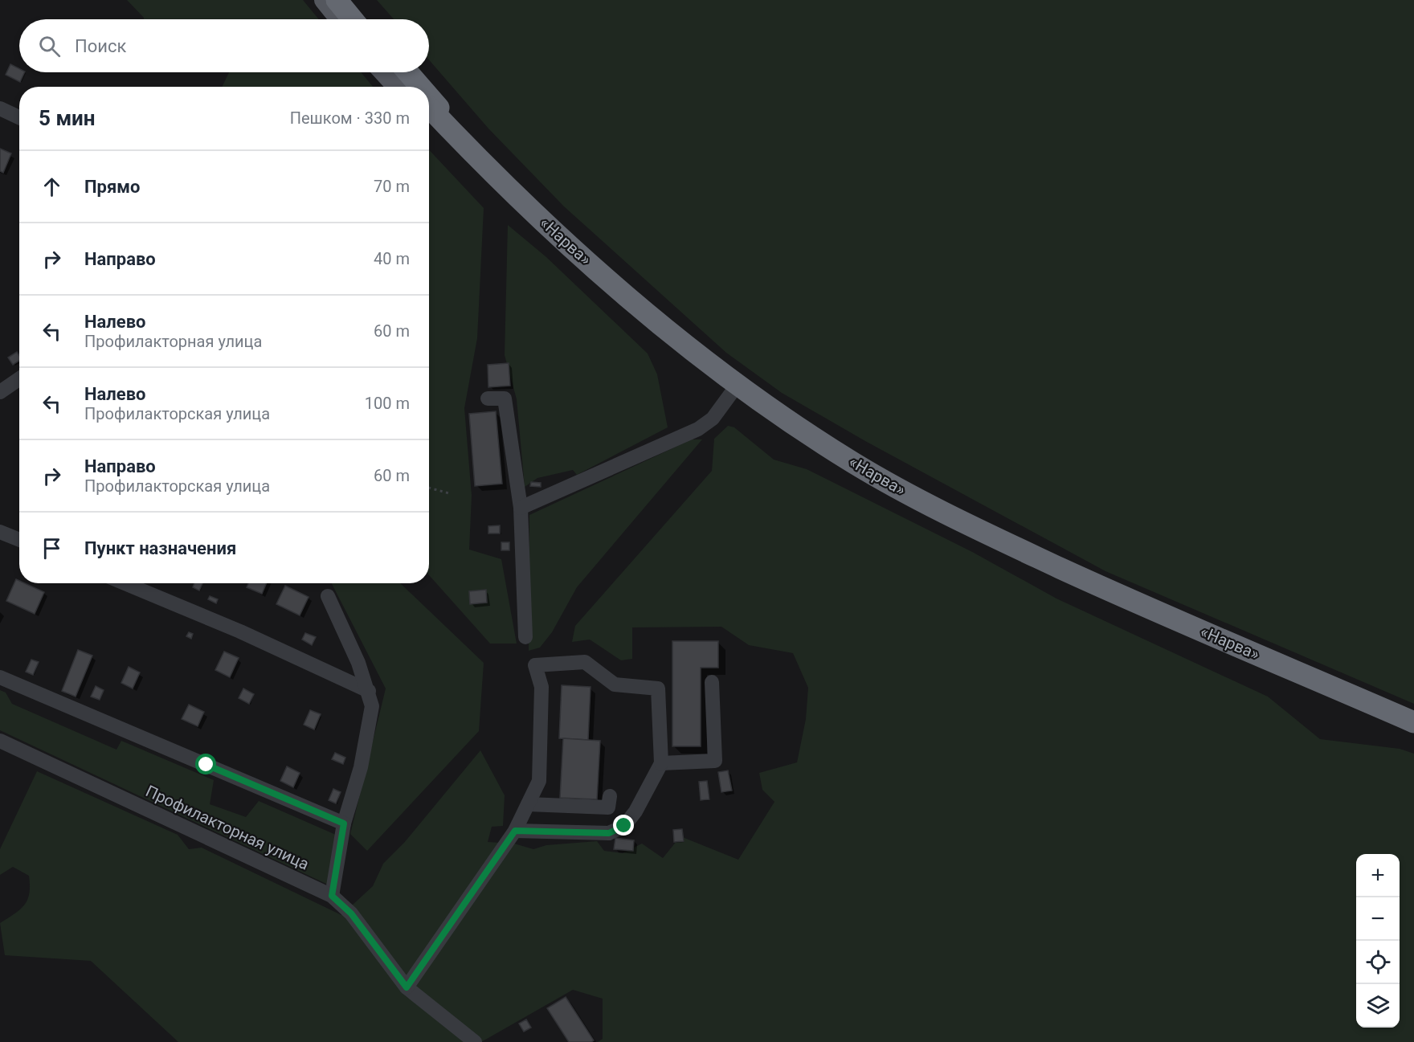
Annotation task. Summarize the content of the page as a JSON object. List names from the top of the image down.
{
  "streets": {
    "highway": ["«Нарва»"],
    "street": ["Профилакторная улица"]
  },
  "page": {
    "search": "Поиск",
    "heading": ["5 мин", "Пешком · 330 m"],
    "list": [
      ["Прямо", "70 m"],
      ["Направо", "40 m"],
      ["Налево", "Профилакторная улица", "60 m"],
      ["Налево", "Профилакторская улица", "100 m"],
      ["Направо", "Профилакторская улица", "60 m"],
      "Пункт назначения"
    ],
    "map_buttons": ["+", "−"]
  }
}
